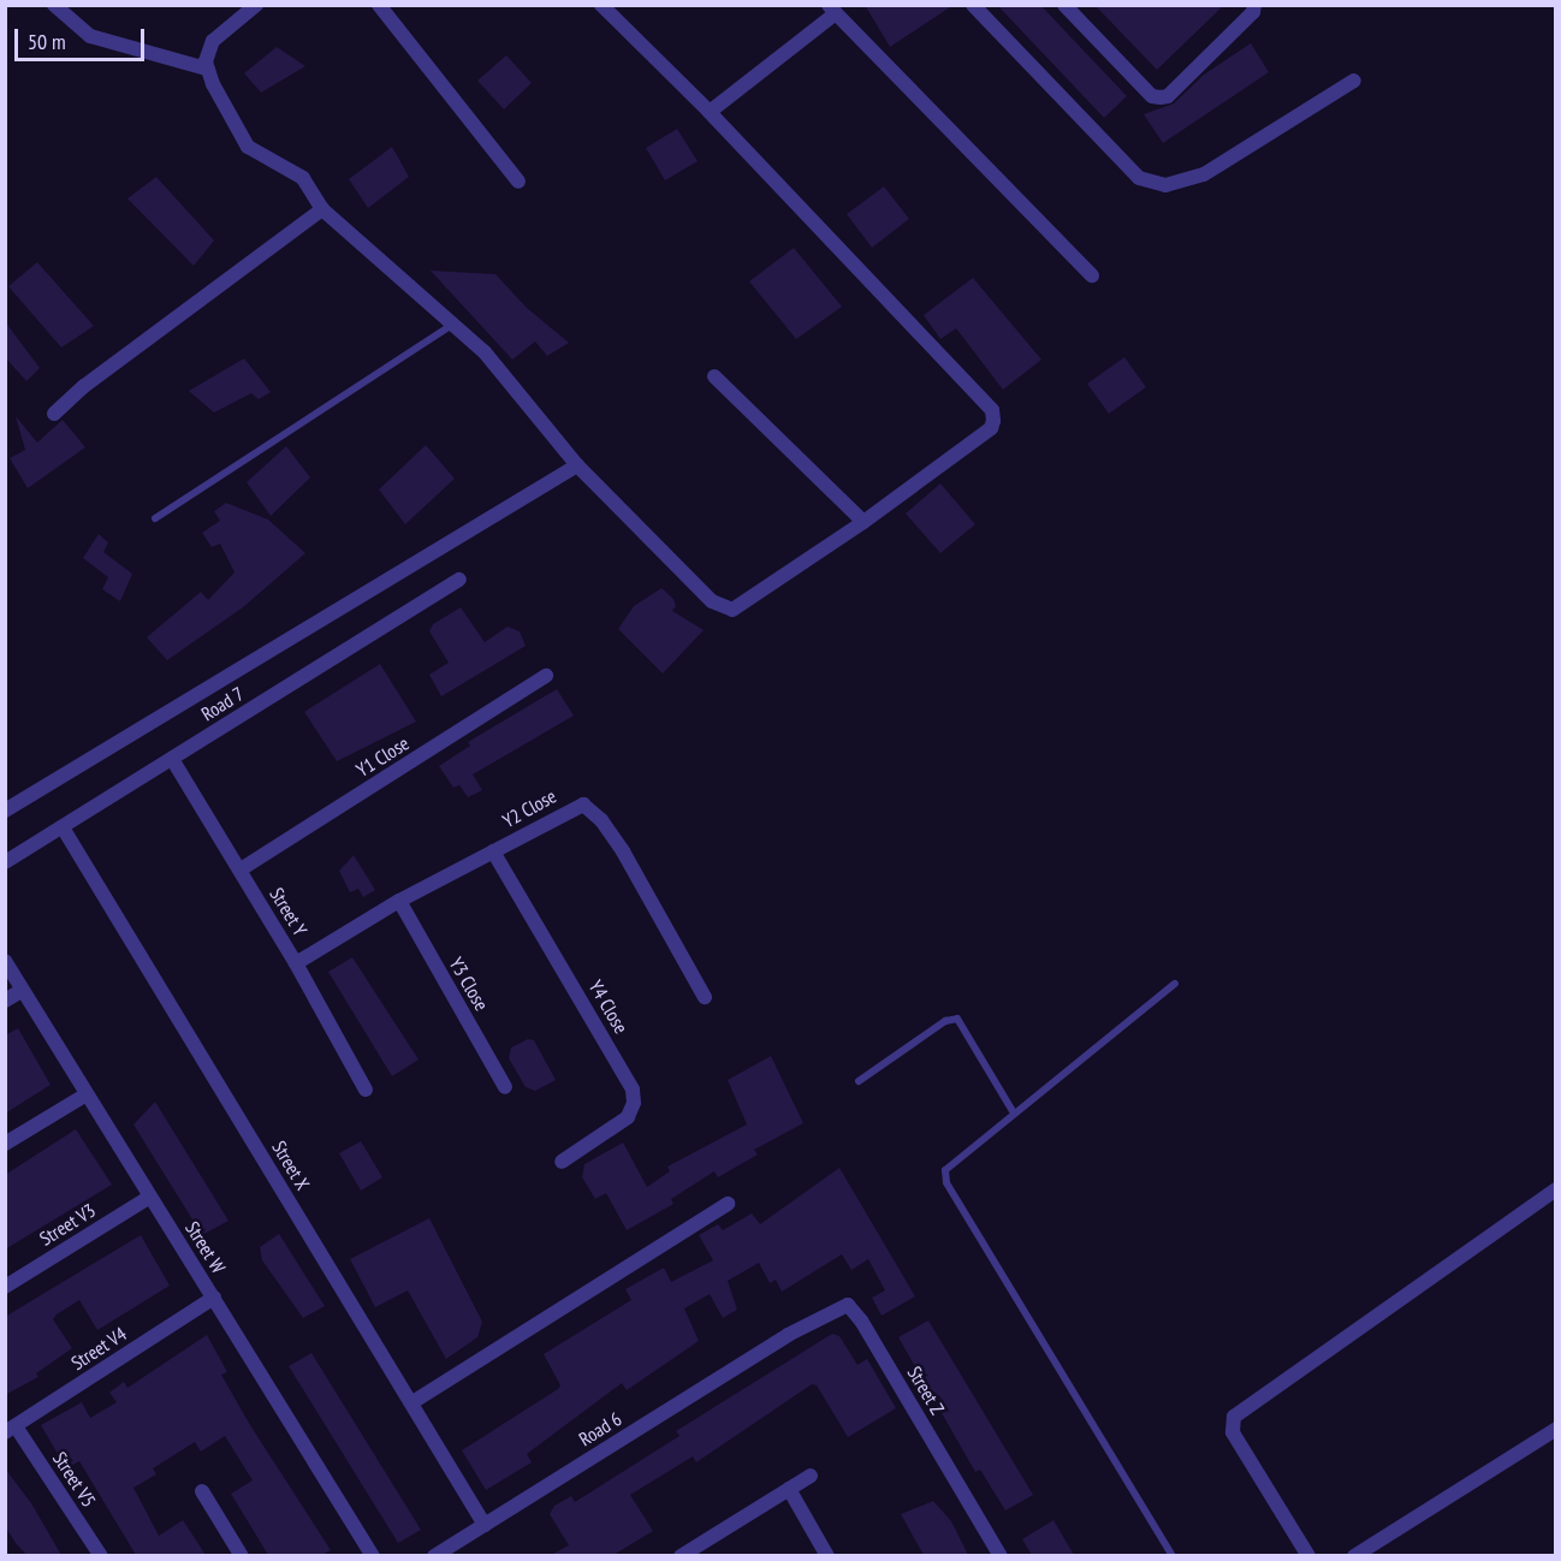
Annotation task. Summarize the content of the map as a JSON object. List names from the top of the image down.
{
  "streets": {
    "street": [
      "Road 7",
      "Y1 Close",
      "Y2 Close",
      "Street Y",
      "Y3 Close",
      "Y4 Close",
      "Street X",
      "Street V3",
      "Street W",
      "Street V4",
      "Street Z",
      "Road 6",
      "Street V5"
    ]
  },
  "crossings": [
    ["Road 7", "Street Y"],
    ["Road 7", "Street X"],
    ["Y1 Close", "Street Y"],
    ["Y2 Close", "Street Y"],
    ["Y2 Close", "Y3 Close"],
    ["Y2 Close", "Y4 Close"],
    ["Street X", "Road 6"],
    ["Street V3", "Street W"],
    ["Street W", "Street V4"],
    ["Street V4", "Street V5"],
    ["Street Z", "Road 6"]
  ],
  "scale_bar": "50 m"
}
